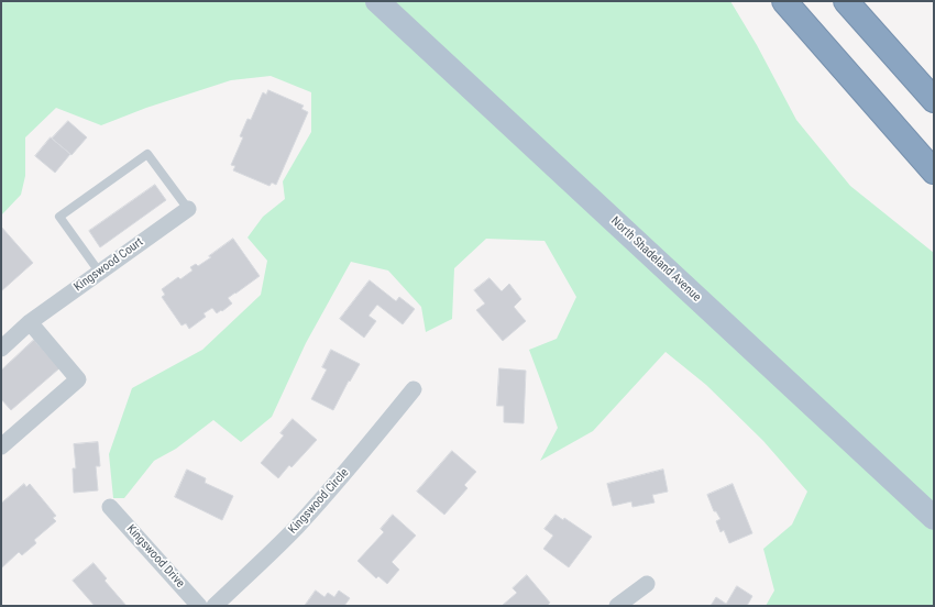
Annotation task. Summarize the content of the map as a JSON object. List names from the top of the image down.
{
  "streets": {
    "main road": ["North Shadeland Avenue"],
    "street": ["Kingswood Court", "Kingswood Circle", "Kingswood Drive"]
  }
}
